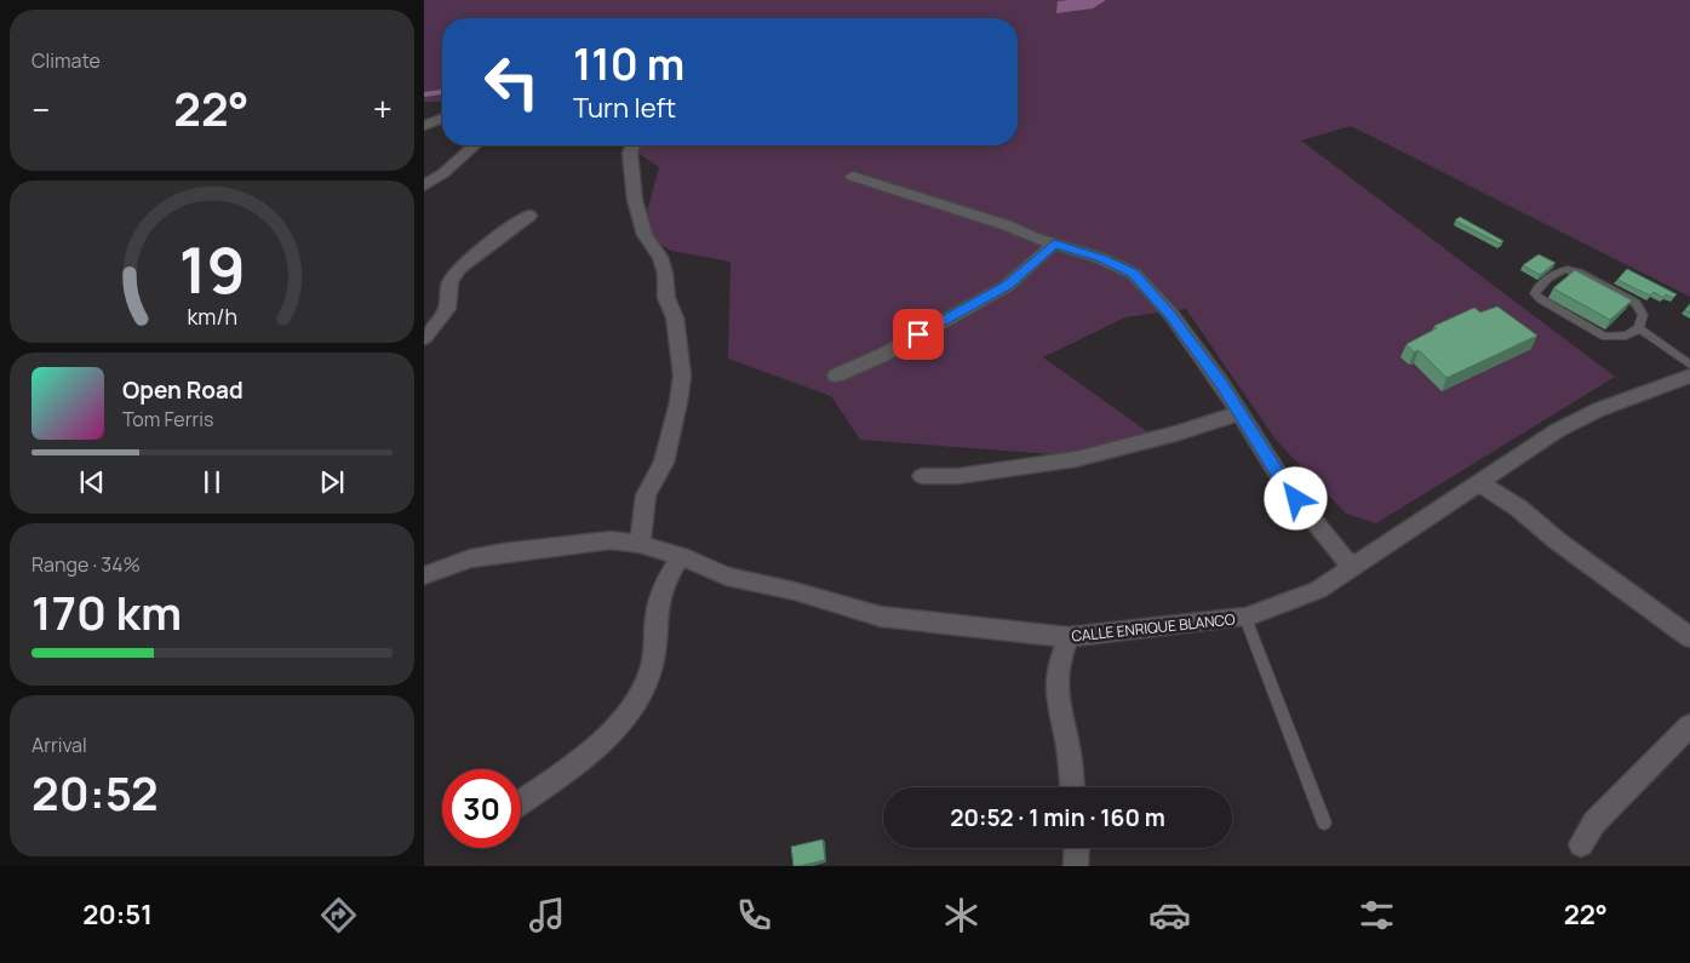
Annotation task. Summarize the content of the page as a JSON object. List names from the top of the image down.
{
  "streets": {
    "street": ["CALLE ENRIQUE BLANCO"]
  },
  "page": {
    "tile": [
      "Climate",
      ["Range · 34%", "170 km"],
      ["Arrival", "20:52"]
    ],
    "turn": ["110 m", "Turn left"],
    "heat": ["−", "22°", "+"],
    "song": ["Open Road", "Tom Ferris"],
    "limit": "30",
    "trip": "20:52 · 1 min · 160 m",
    "tabs": ["20:51", "22°"],
    "gauge": ["19", "km/h"]
  }
}
